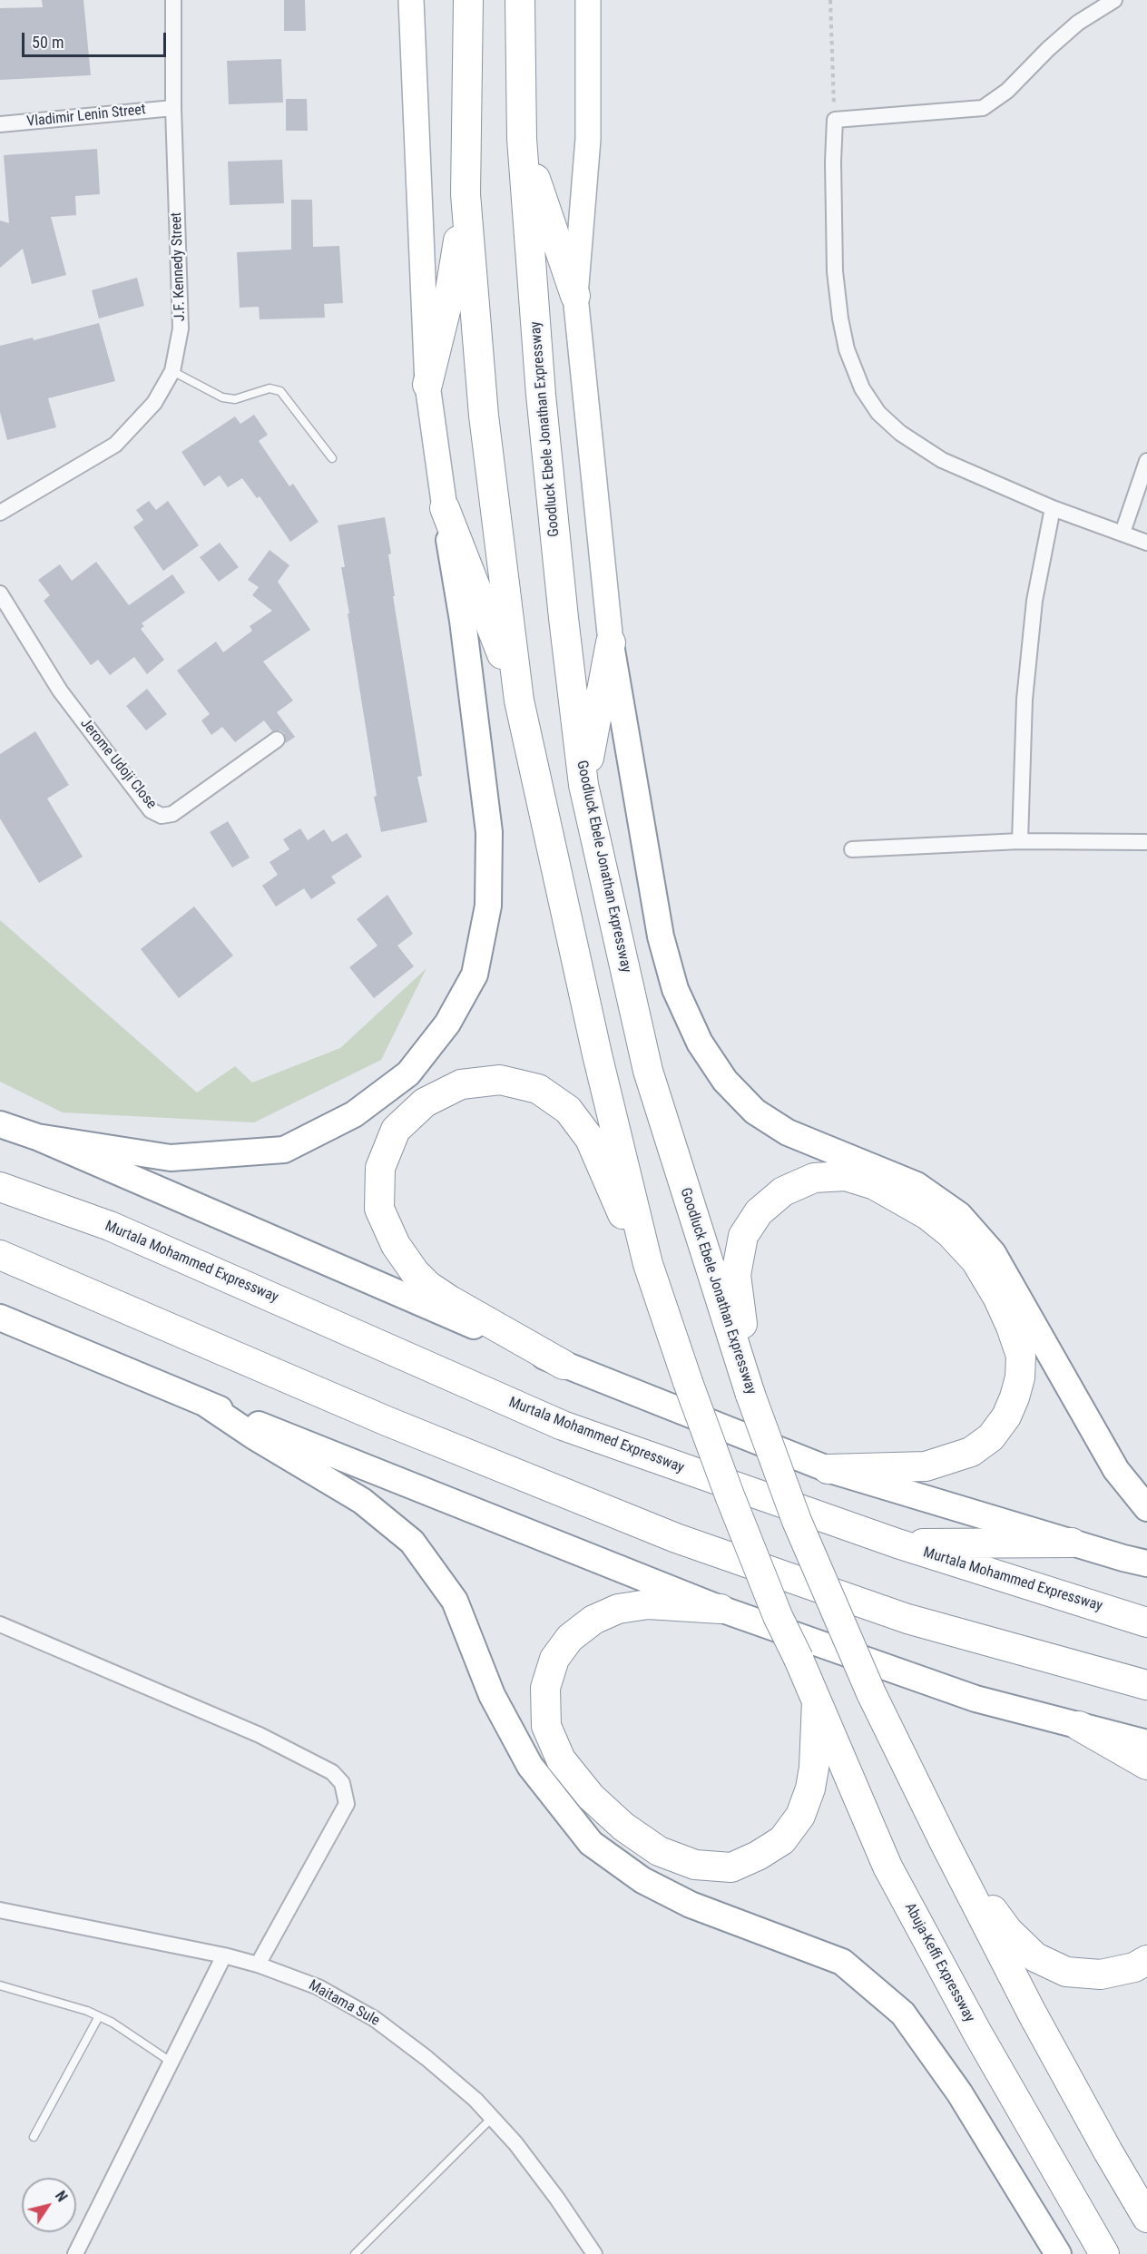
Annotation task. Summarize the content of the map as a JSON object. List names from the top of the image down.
{
  "streets": {
    "highway": ["Goodluck Ebele Jonathan Expressway", "Murtala Mohammed Expressway", "Abuja-Keffi Expressway"],
    "street": [
      "Vladimir Lenin Street",
      "J.F. Kennedy Street",
      "Jerome Udoji Close",
      "Maitama Sule"
    ]
  },
  "crossings": [
    ["Vladimir Lenin Street", "J.F. Kennedy Street"]
  ],
  "scale_bar": "50 m",
  "north": "top right"
}
